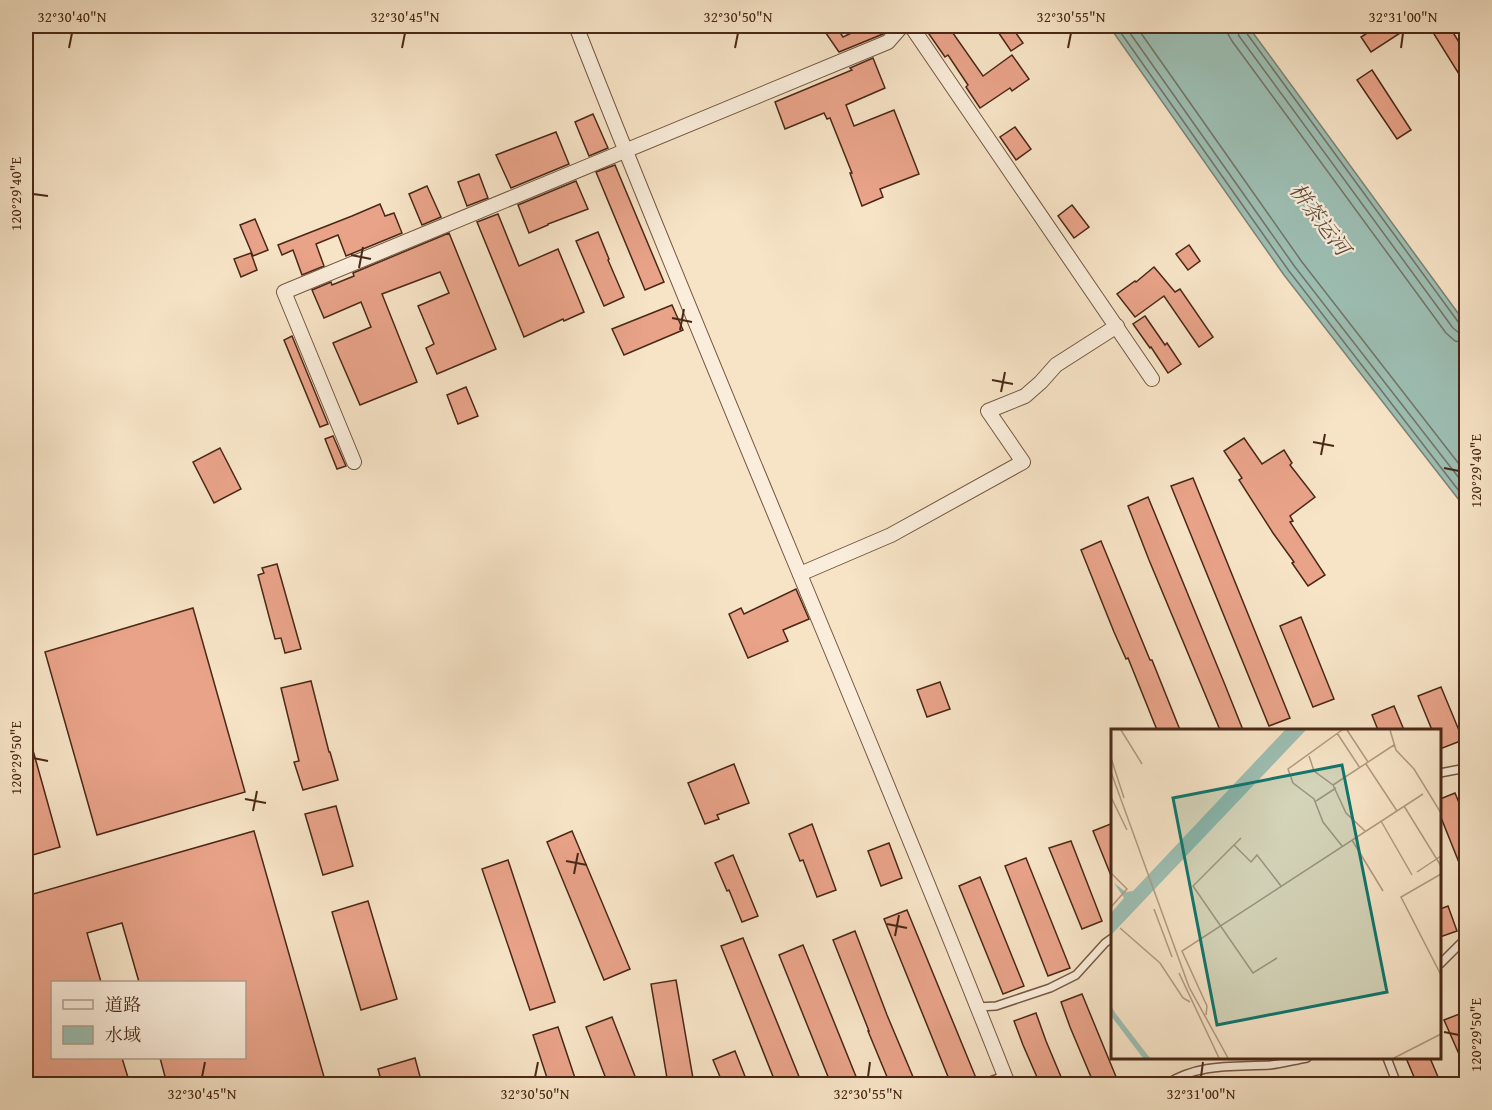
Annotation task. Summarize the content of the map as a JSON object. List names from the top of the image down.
{
  "water": ["栟茶运河"],
  "legend": ["道路", "水域"],
  "coordinates": [
    "32°30'40\"N",
    "32°30'45\"N",
    "32°30'50\"N",
    "32°30'55\"N",
    "32°31'00\"N",
    "120°29'40\"E",
    "120°29'50\"E"
  ]
}
